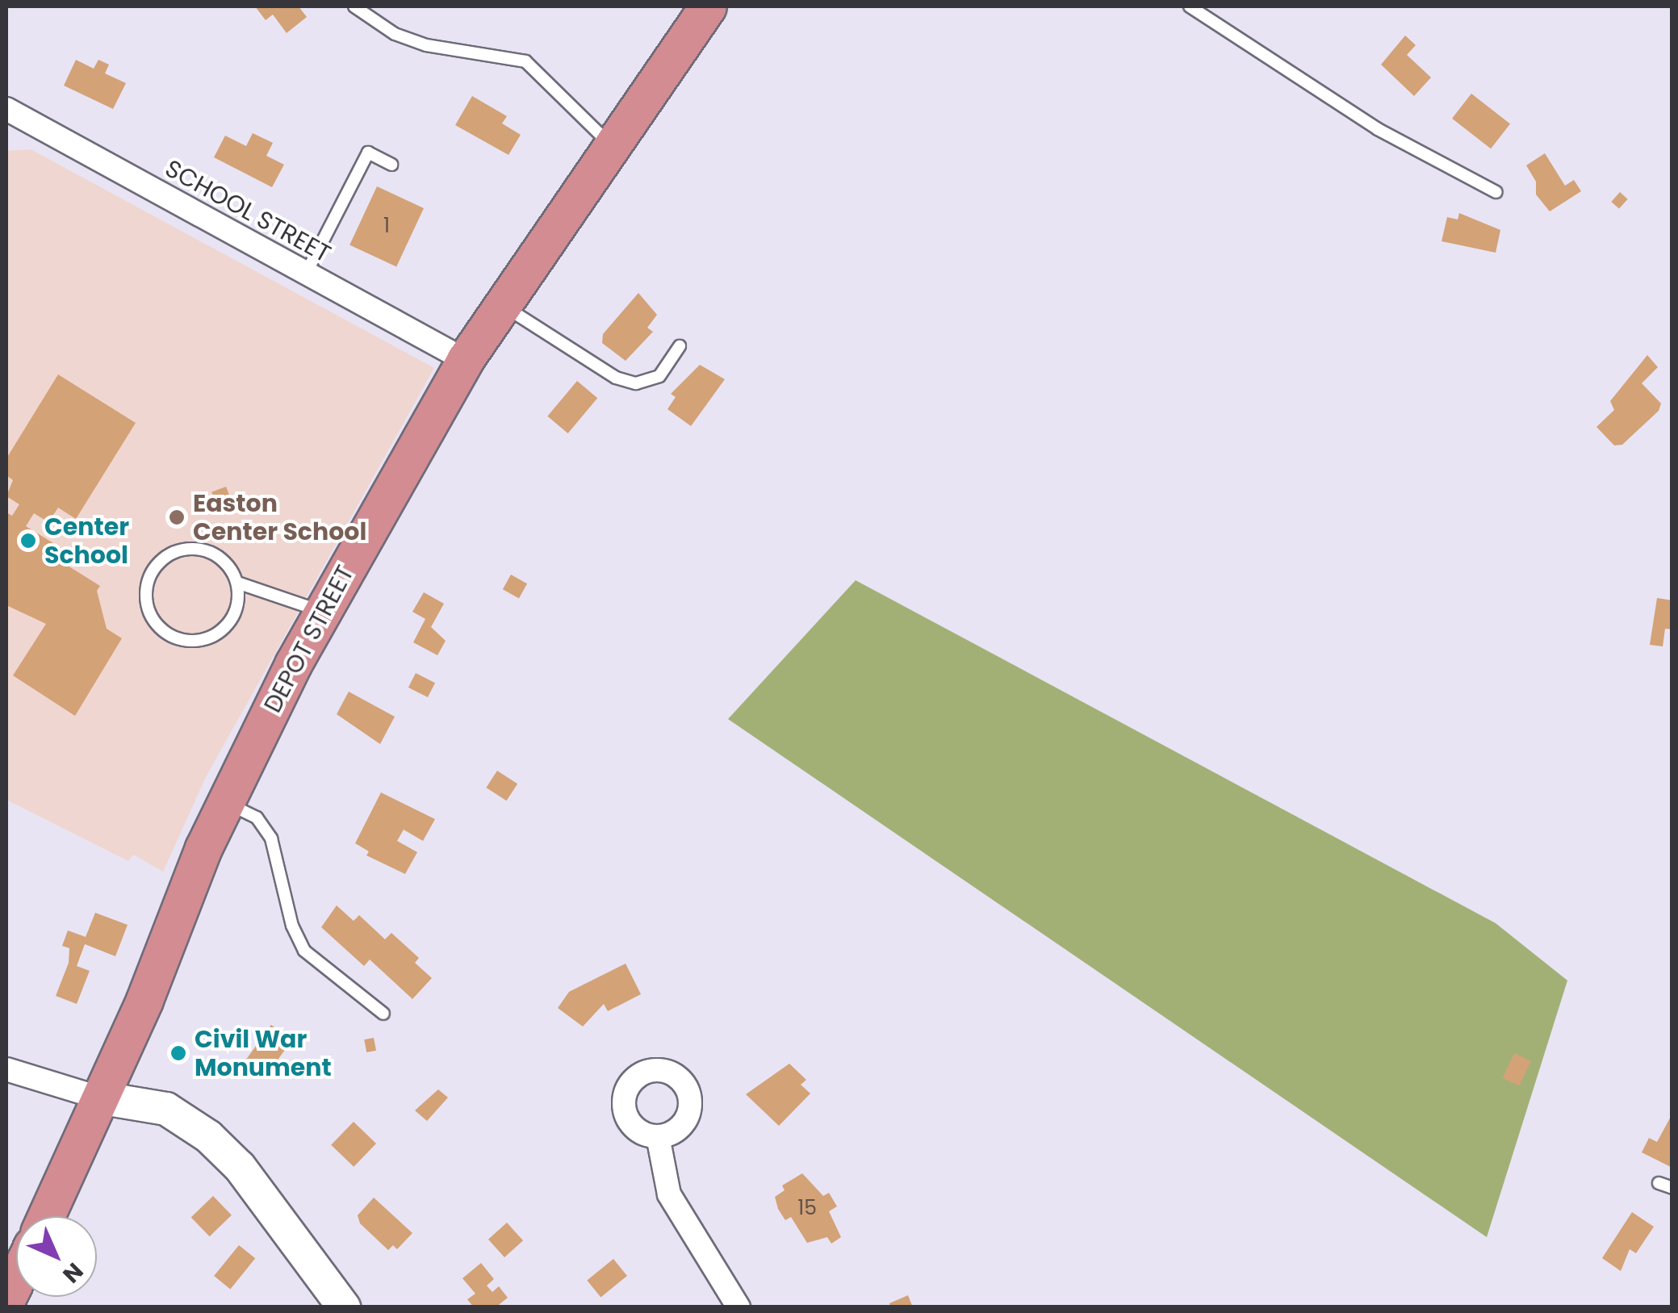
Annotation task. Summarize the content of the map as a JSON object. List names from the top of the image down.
{
  "streets": {
    "highway": ["DEPOT STREET"],
    "street": ["SCHOOL STREET"]
  },
  "crossings": [
    ["SCHOOL STREET", "DEPOT STREET"]
  ],
  "places": ["Easton Center School", "Center School", "Civil War Monument"],
  "house_numbers": ["1", "15"],
  "north": "bottom right"
}
